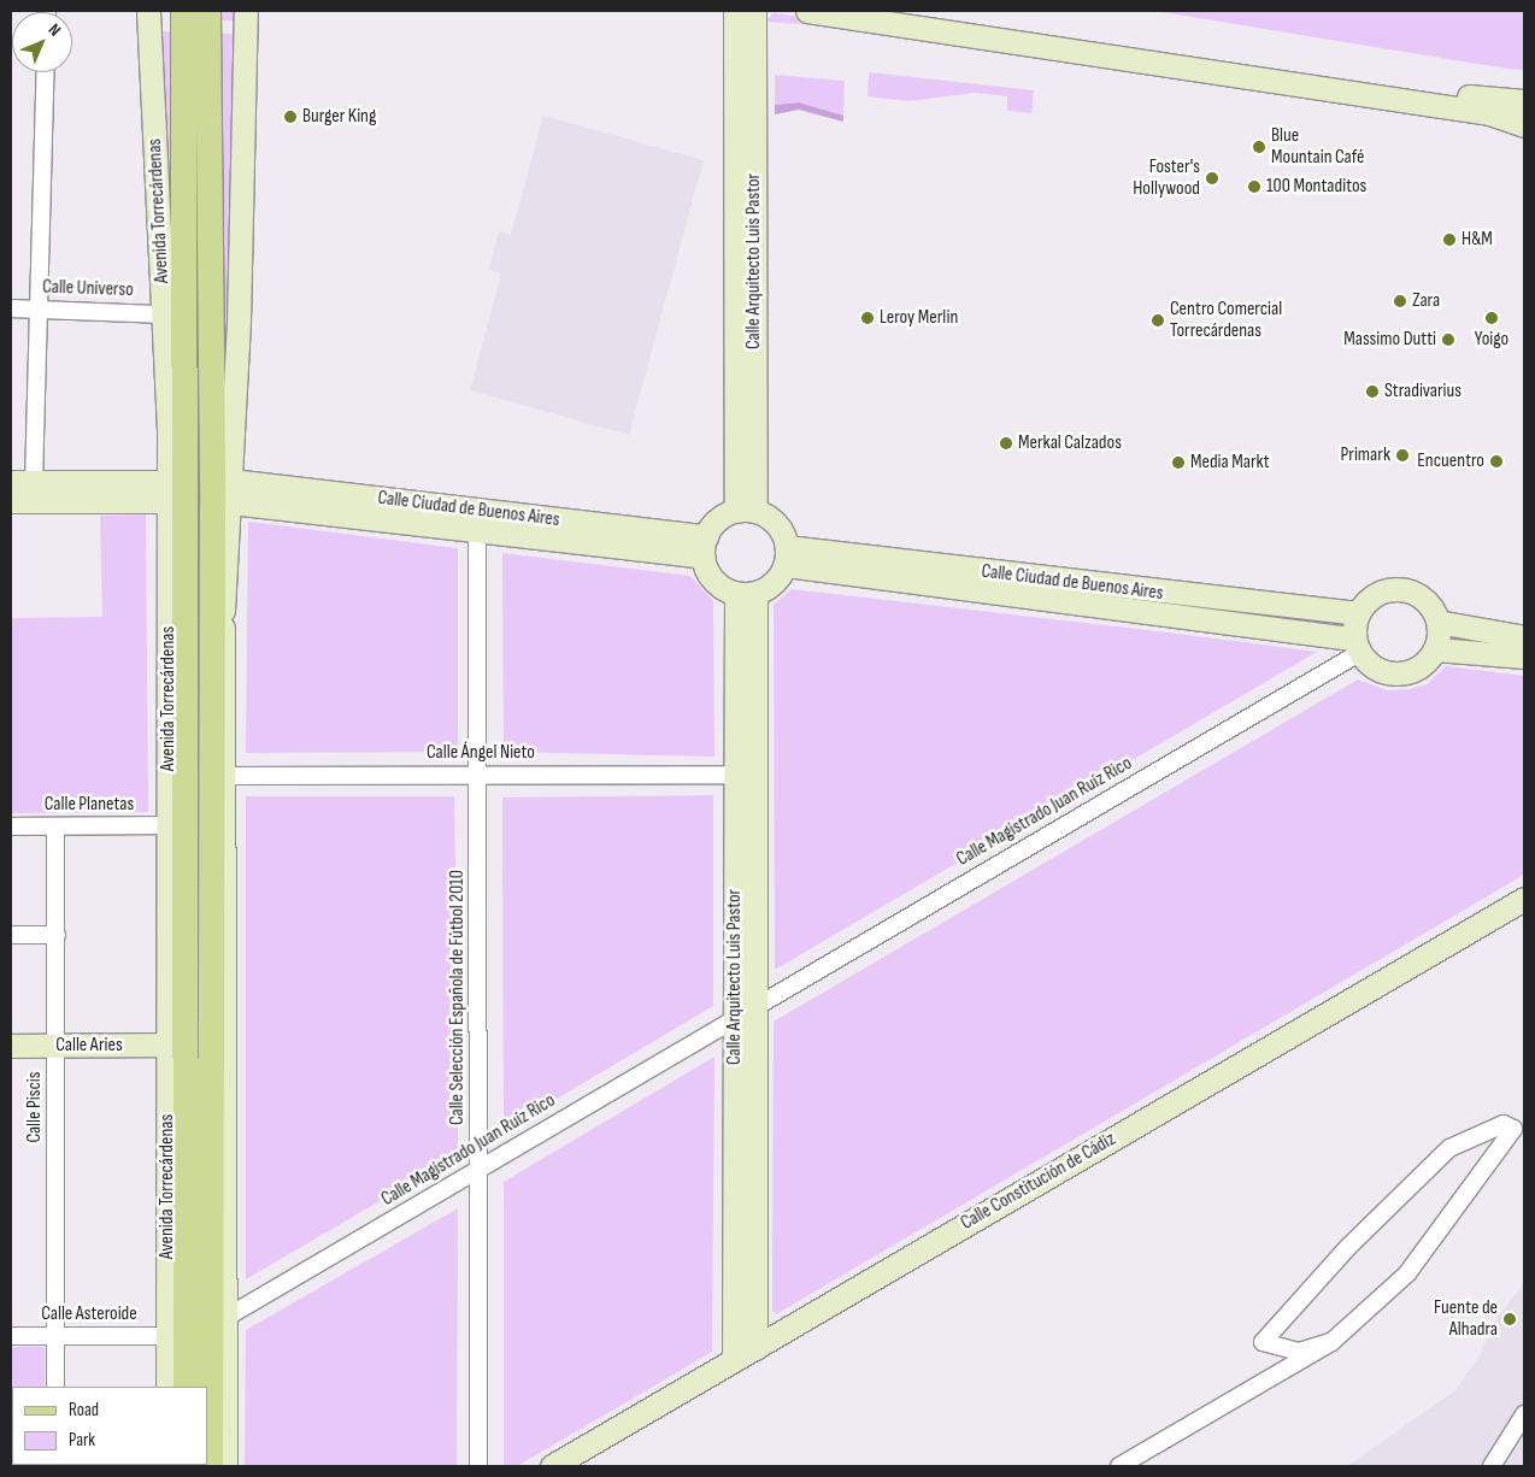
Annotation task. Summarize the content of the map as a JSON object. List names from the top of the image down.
{
  "streets": {
    "main road": ["Avenida Torrecárdenas"],
    "street": [
      "Calle Arquitecto Luis Pastor",
      "Calle Universo",
      "Calle Ciudad de Buenos Aires",
      "Calle Ángel Nieto",
      "Calle Planetas",
      "Calle Magistrado Juan Ruíz Rico",
      "Calle Selección Española de Fútbol 2010",
      "Calle Aries",
      "Calle Piscis",
      "Calle Constitución de Cádiz",
      "Calle Asteroide"
    ]
  },
  "crossings": [
    ["Avenida Torrecárdenas", "Calle Universo"],
    ["Avenida Torrecárdenas", "Calle Planetas"],
    ["Avenida Torrecárdenas", "Calle Aries"],
    ["Avenida Torrecárdenas", "Calle Asteroide"],
    ["Calle Arquitecto Luis Pastor", "Calle Ciudad de Buenos Aires"],
    ["Calle Arquitecto Luis Pastor", "Calle Ángel Nieto"],
    ["Calle Arquitecto Luis Pastor", "Calle Magistrado Juan Ruíz Rico"],
    ["Calle Arquitecto Luis Pastor", "Calle Constitución de Cádiz"],
    ["Calle Ciudad de Buenos Aires", "Calle Magistrado Juan Ruíz Rico"],
    ["Calle Ciudad de Buenos Aires", "Calle Selección Española de Fútbol 2010"],
    ["Calle Ángel Nieto", "Calle Selección Española de Fútbol 2010"],
    ["Calle Planetas", "Calle Piscis"],
    ["Calle Magistrado Juan Ruíz Rico", "Calle Selección Española de Fútbol 2010"],
    ["Calle Aries", "Calle Piscis"],
    ["Calle Piscis", "Calle Asteroide"]
  ],
  "places": [
    "Burger King",
    "Blue Mountain Café",
    "Foster's Hollywood",
    "100 Montaditos",
    "H&M",
    "Zara",
    "Leroy Merlin",
    "Yoigo",
    "Centro Comercial Torrecárdenas",
    "Massimo Dutti",
    "Stradivarius",
    "Merkal Calzados",
    "Primark",
    "Encuentro",
    "Media Markt",
    "Fuente de Alhadra"
  ],
  "legend": ["Road", "Park"],
  "north": "top right"
}
